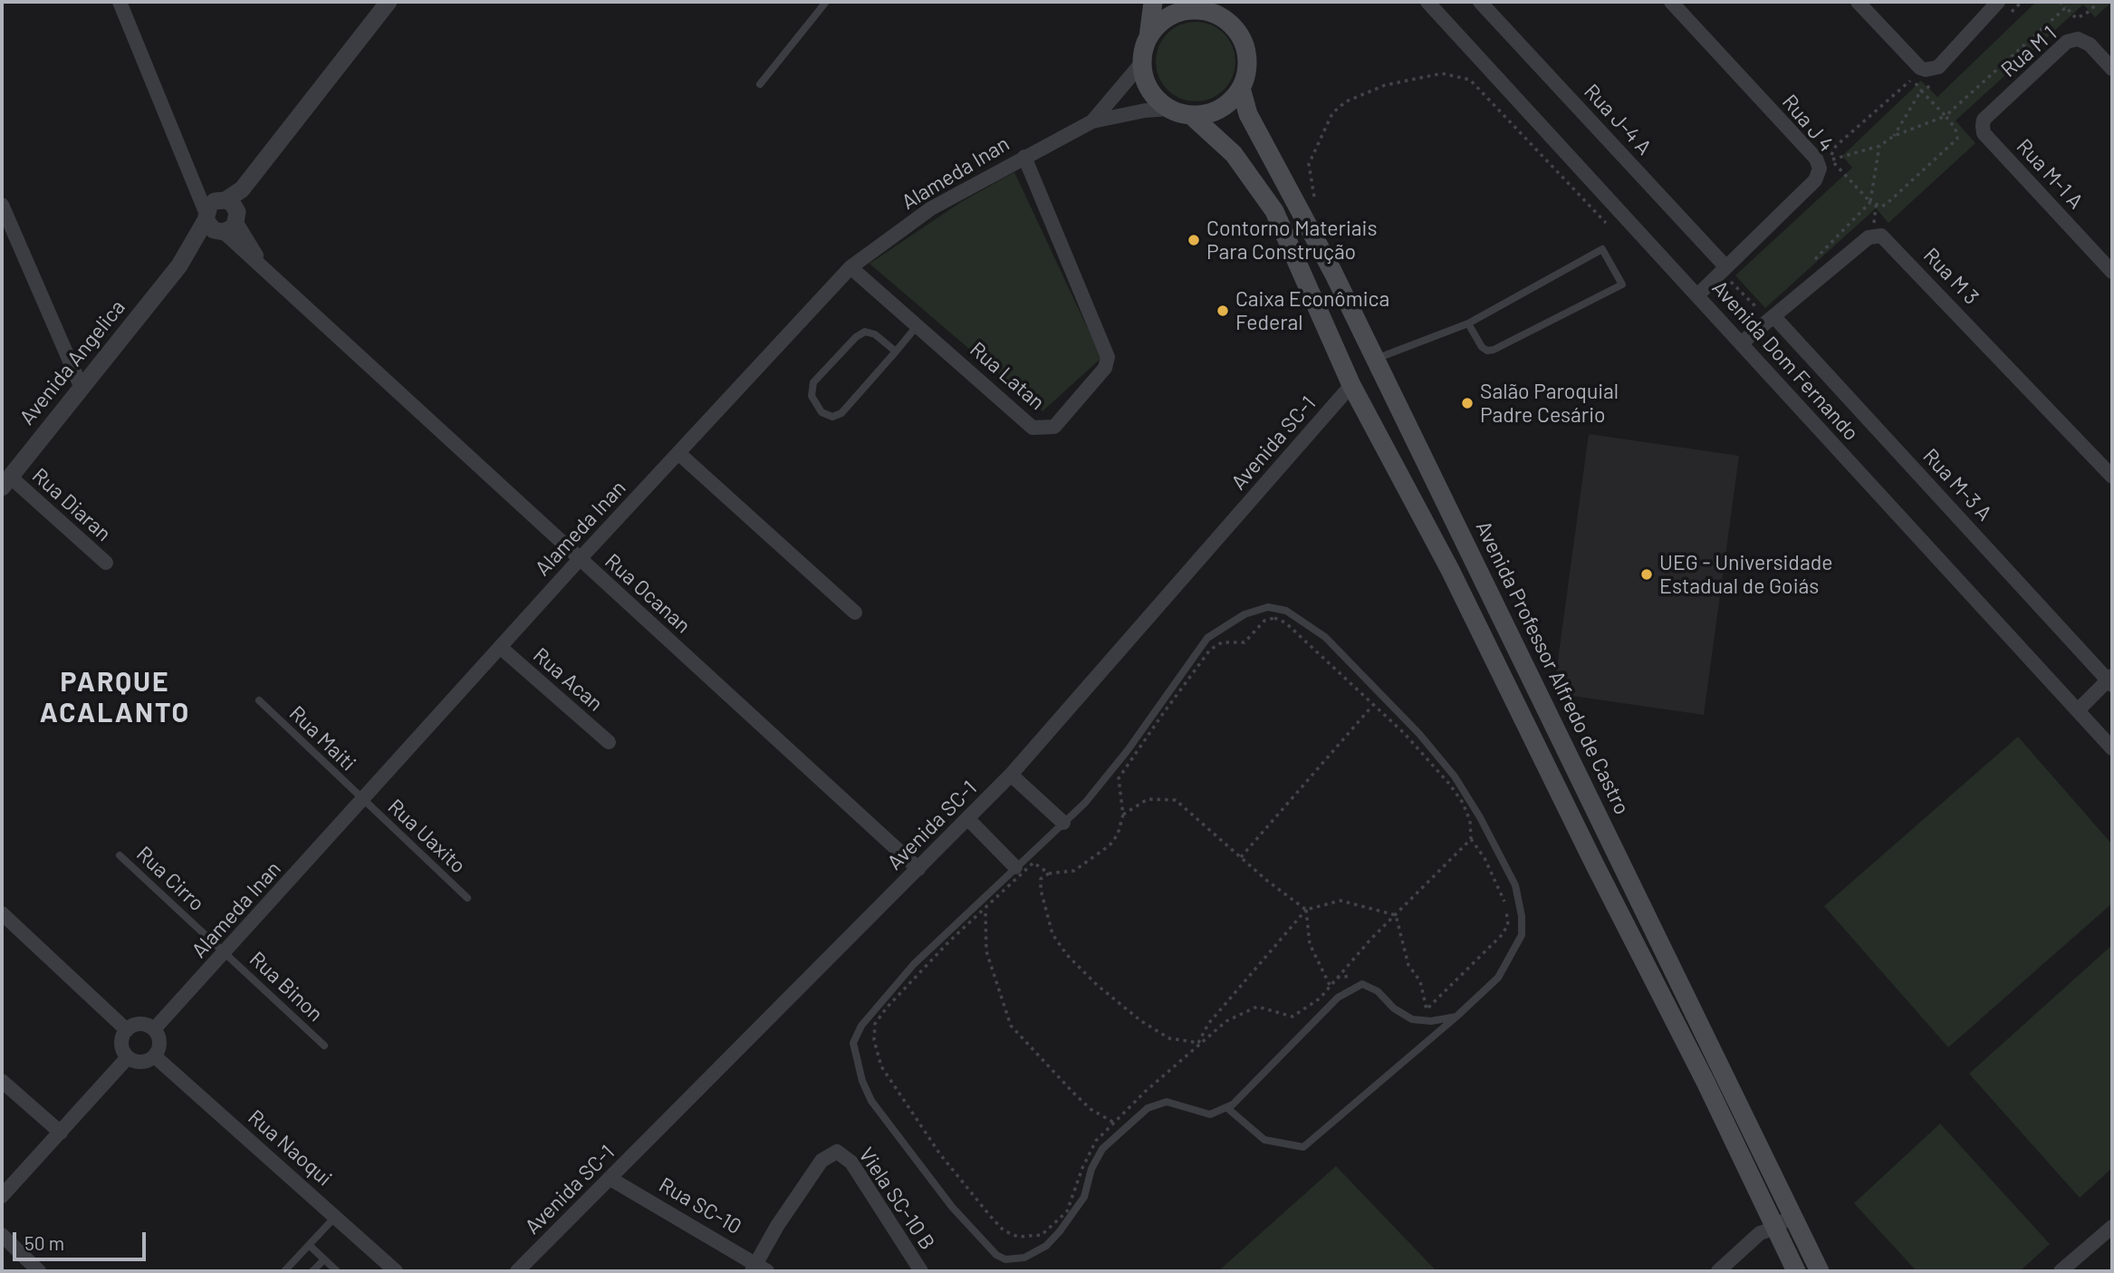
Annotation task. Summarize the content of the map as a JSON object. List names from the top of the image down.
{
  "streets": {
    "main road": ["Avenida Professor Alfredo de Castro"],
    "street": [
      "Rua M 1",
      "Rua J-4 A",
      "Rua J 4",
      "Alameda Inan",
      "Rua M-1 A",
      "Rua M 3",
      "Avenida Dom Fernando",
      "Avenida Angelica",
      "Rua Latan",
      "Avenida SC-1",
      "Rua M-3 A",
      "Rua Diaran",
      "Rua Ocanan",
      "Rua Acan",
      "Rua Naoqui",
      "Viela SC-10 B",
      "Rua SC-10"
    ],
    "lane": [
      "Rua Maiti",
      "Rua Uaxito",
      "Rua Cirro",
      "Rua Binon"
    ]
  },
  "crossings": [
    ["Rua M 1", "Rua M-1 A"],
    ["Rua J-4 A", "Rua J 4"],
    ["Rua J 4", "Avenida Dom Fernando"],
    ["Alameda Inan", "Rua Latan"],
    ["Alameda Inan", "Rua Ocanan"],
    ["Alameda Inan", "Avenida Professor Alfredo de Castro"],
    ["Alameda Inan", "Rua Acan"],
    ["Alameda Inan", "Rua Maiti"],
    ["Alameda Inan", "Rua Uaxito"],
    ["Alameda Inan", "Rua Cirro"],
    ["Alameda Inan", "Rua Binon"],
    ["Alameda Inan", "Rua Naoqui"],
    ["Rua M 3", "Avenida Dom Fernando"],
    ["Rua M 3", "Rua M-3 A"],
    ["Avenida Angelica", "Rua Diaran"],
    ["Avenida Angelica", "Rua Ocanan"],
    ["Avenida SC-1", "Rua Ocanan"],
    ["Avenida SC-1", "Rua SC-10"],
    ["Rua Maiti", "Rua Uaxito"],
    ["Rua Cirro", "Rua Binon"],
    ["Viela SC-10 B", "Rua SC-10"]
  ],
  "districts": ["PARQUE ACALANTO"],
  "places": [
    "Contorno Materiais Para Construção",
    "Caixa Econômica Federal",
    "Salão Paroquial Padre Cesário",
    "UEG - Universidade Estadual de Goiás"
  ],
  "scale_bar": "50 m"
}
